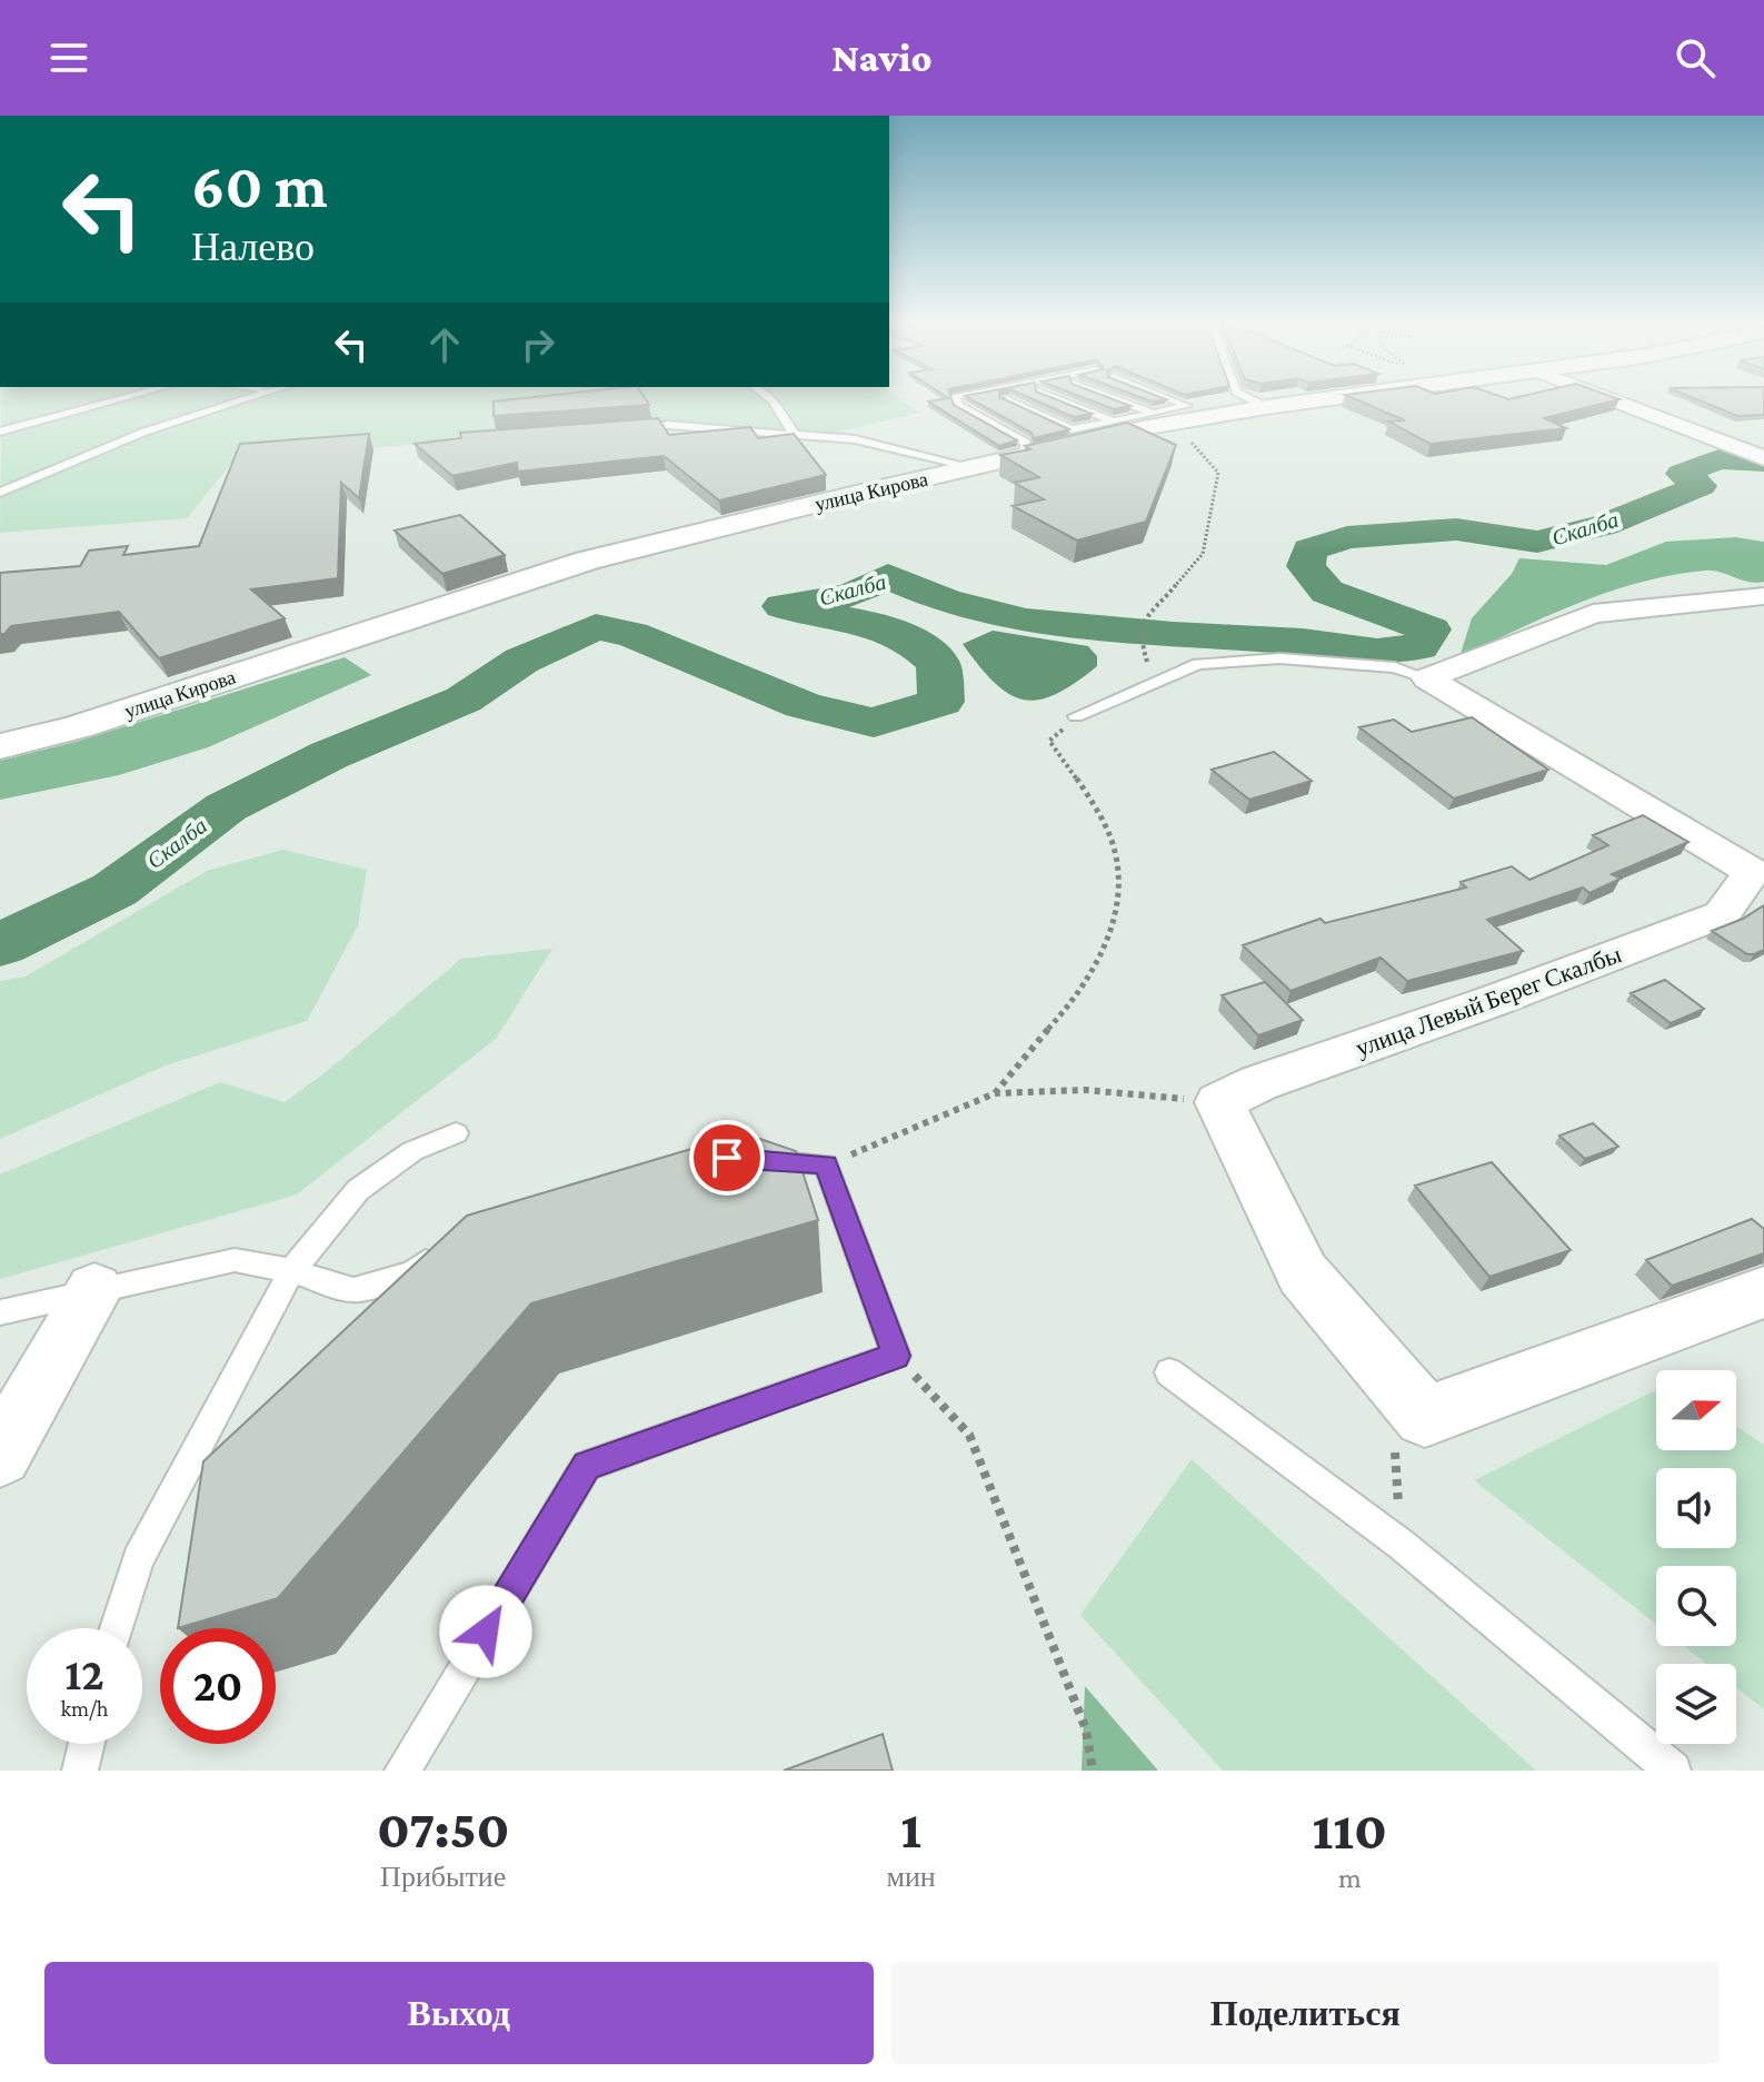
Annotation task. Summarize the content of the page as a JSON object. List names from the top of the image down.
{
  "streets": {
    "street": ["улица Кирова", "улица Левый Берег Скалбы"]
  },
  "water": ["Скалба"],
  "north": "right",
  "page": {
    "header": "Navio",
    "turn": ["60 m", "Налево"],
    "speed": "12 km/h",
    "limit": "20",
    "eta": [
      "07:50",
      "Прибытие",
      "1",
      "мин",
      "110",
      "m"
    ],
    "buttons": ["Выход", "Поделиться"]
  }
}
